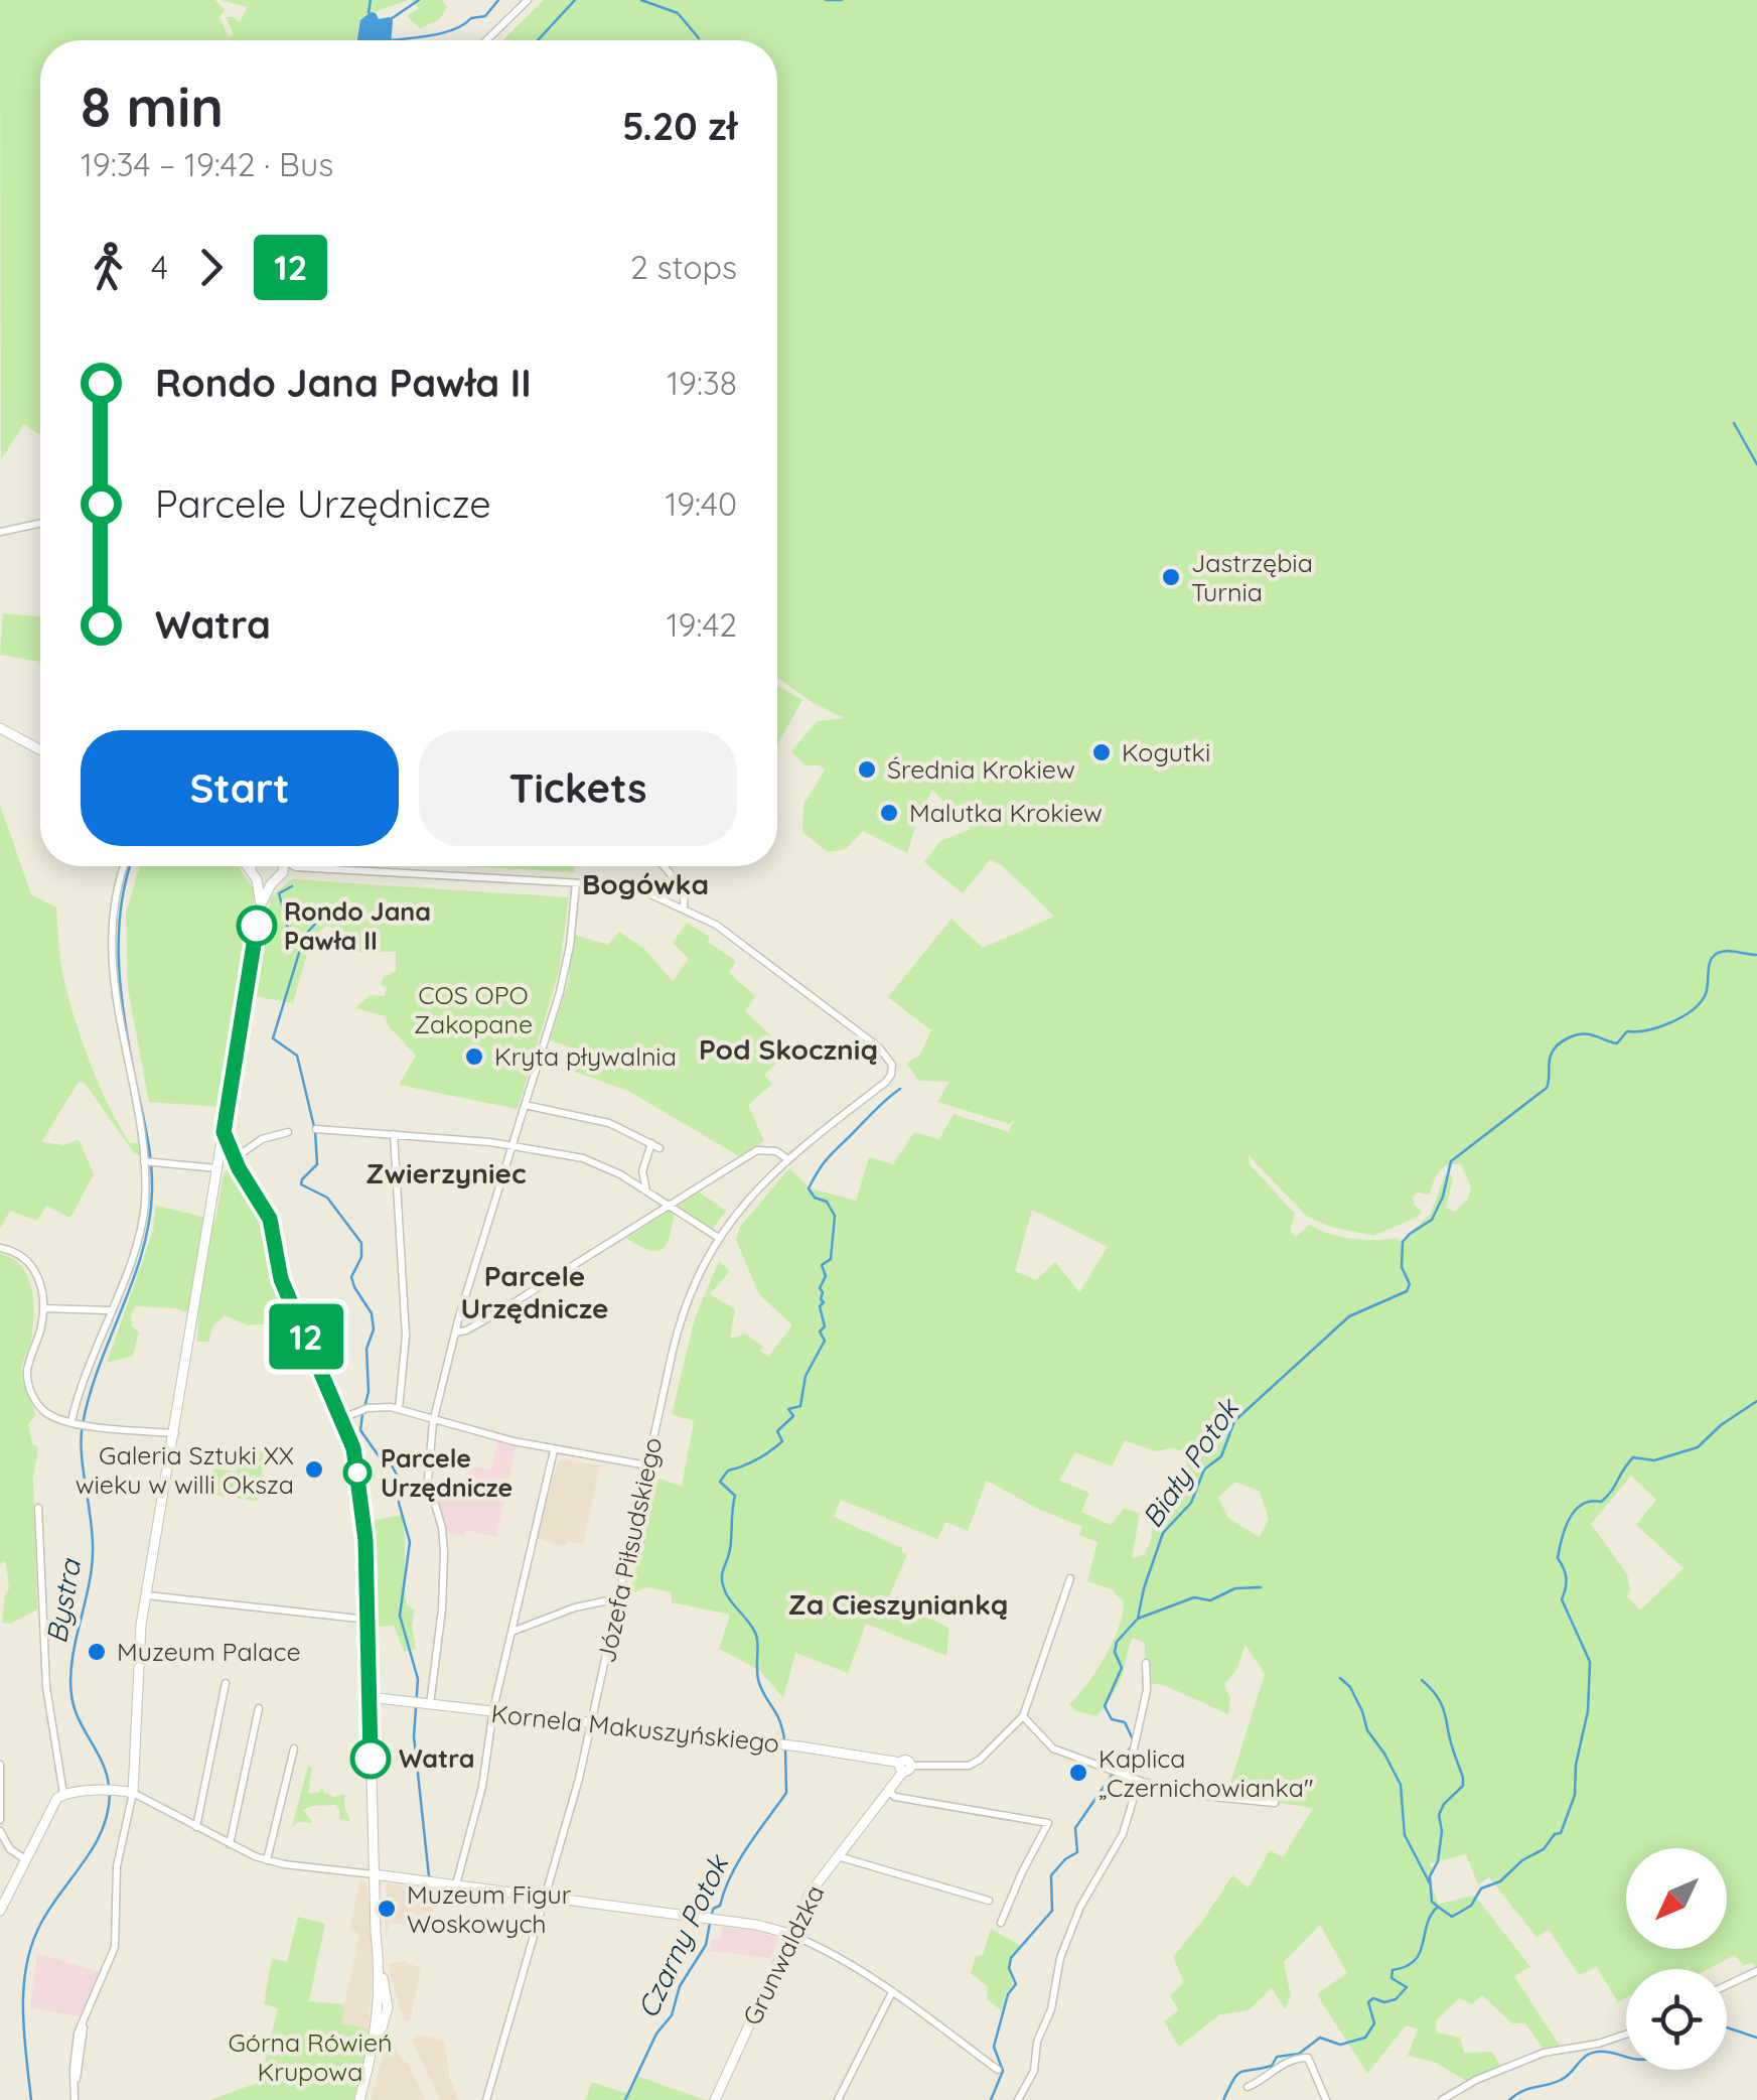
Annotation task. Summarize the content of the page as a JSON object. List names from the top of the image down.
{
  "streets": {
    "street": ["Józefa Piłsudskiego", "Kornela Makuszyńskiego", "Grunwaldzka"]
  },
  "crossings": [
    ["Józefa Piłsudskiego", "Kornela Makuszyńskiego"],
    ["Kornela Makuszyńskiego", "Grunwaldzka"]
  ],
  "districts": [
    "Bogówka",
    "Pod Skocznią",
    "Zwierzyniec",
    "Parcele Urzędnicze",
    "Za Cieszynianką"
  ],
  "water": ["Biały Potok", "Bystra", "Czarny Potok"],
  "parks": ["COS OPO Zakopane", "Górna Rówień Krupowa"],
  "places": [
    "Jastrzębia Turnia",
    "Kogutki",
    "Średnia Krokiew",
    "Malutka Krokiew",
    "Rondo Jana Pawła II",
    "Kryta pływalnia",
    "Galeria Sztuki XX wieku w willi Oksza",
    "Parcele Urzędnicze",
    "Muzeum Palace",
    "Watra",
    "Kaplica „Czernichowianka\"",
    "Muzeum Figur Woskowych"
  ],
  "lines": ["bus line 12"],
  "north": "bottom left",
  "page": {
    "on_map": "12",
    "heading": ["8 min", "19:34 – 19:42 · Bus", "5.20 zł"],
    "legs": ["4", "12", "2 stops"],
    "list": [
      {
        "name": "Rondo Jana Pawła II",
        "value": "19:38"
      },
      {
        "name": "Parcele Urzędnicze",
        "value": "19:40"
      },
      {
        "name": "Watra",
        "value": "19:42"
      }
    ],
    "buttons": ["Start", "Tickets"]
  }
}
